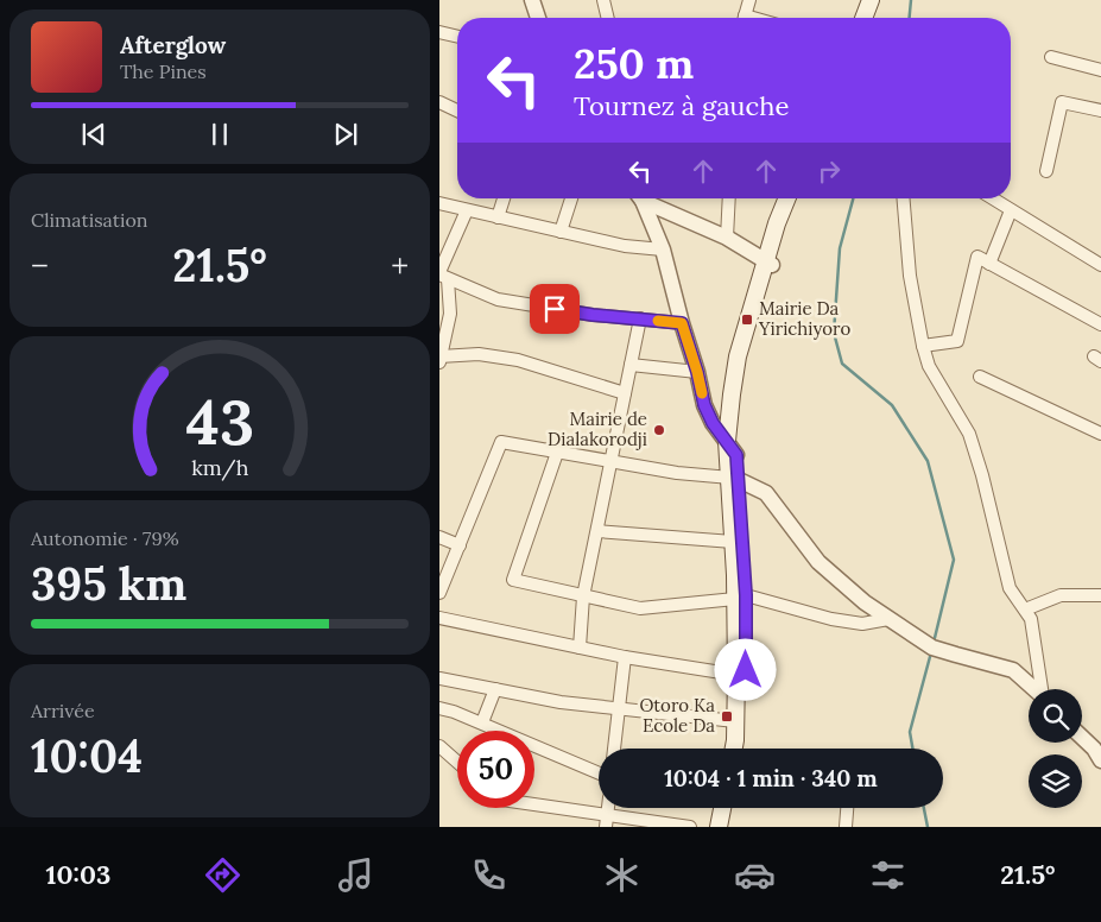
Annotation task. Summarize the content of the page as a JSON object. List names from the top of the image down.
{
  "places": {
    "transit": ["Mairie Da Yirichiyoro", "Otoro Ka Ecole Da"],
    "other": ["Mairie de Dialakorodji"]
  },
  "page": {
    "turn": ["250 m", "Tournez à gauche"],
    "song": ["Afterglow", "The Pines"],
    "tile": [
      "Climatisation",
      ["Autonomie · 79%", "395 km"],
      ["Arrivée", "10:04"]
    ],
    "heat": ["−", "21.5°", "+"],
    "limit": "50",
    "trip": "10:04 · 1 min · 340 m",
    "tabs": ["10:03", "21.5°"],
    "gauge": ["43", "km/h"]
  }
}
